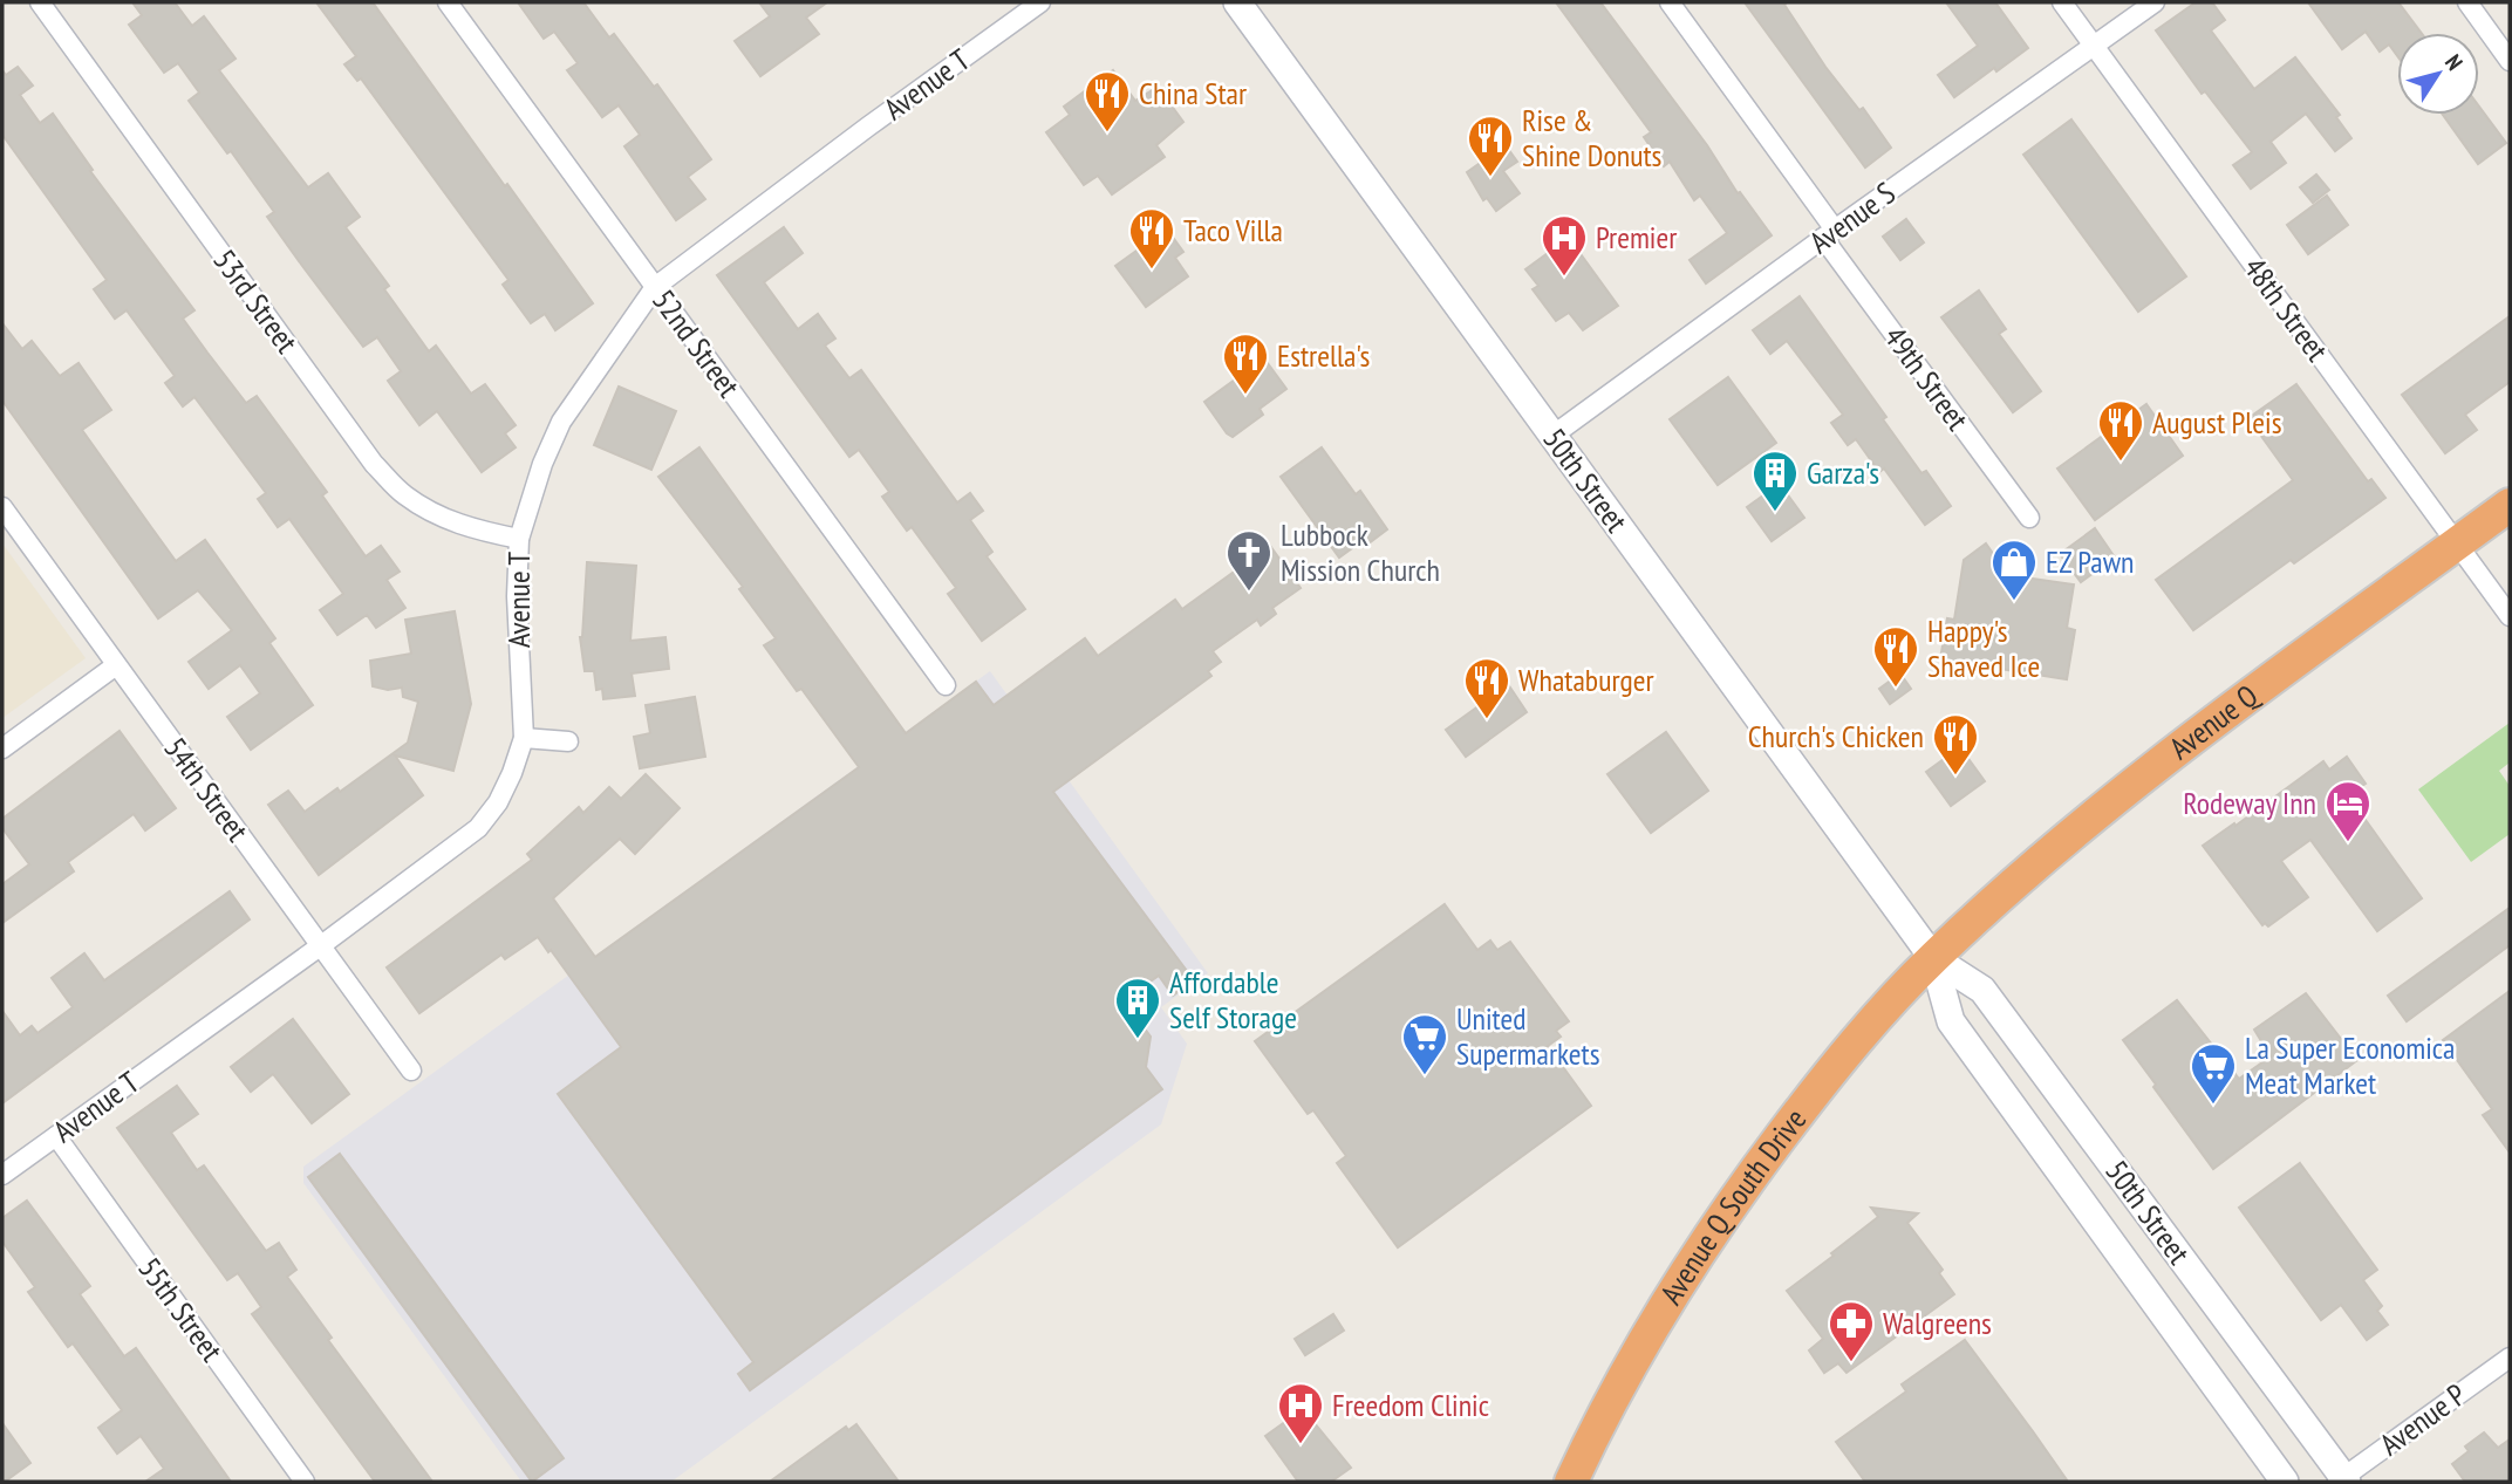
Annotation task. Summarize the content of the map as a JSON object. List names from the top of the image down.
{
  "streets": {
    "highway": ["Avenue Q", "Avenue Q South Drive"],
    "main road": ["50th Street"],
    "street": [
      "Avenue T",
      "Avenue S",
      "53rd Street",
      "48th Street",
      "52nd Street",
      "49th Street",
      "54th Street",
      "55th Street",
      "Avenue P"
    ]
  },
  "crossings": [
    ["Avenue T", "53rd Street"],
    ["Avenue T", "52nd Street"],
    ["Avenue T", "54th Street"],
    ["Avenue T", "55th Street"],
    ["Avenue S", "48th Street"],
    ["Avenue S", "49th Street"],
    ["Avenue S", "50th Street"],
    ["48th Street", "Avenue Q"],
    ["50th Street", "Avenue Q"],
    ["50th Street", "Avenue Q South Drive"],
    ["50th Street", "Avenue P"],
    ["Avenue Q", "Avenue Q South Drive"]
  ],
  "places": {
    "restaurant": [
      "China Star",
      "Rise & Shine Donuts",
      "Taco Villa",
      "Estrella's",
      "August Pleis",
      "Happy's Shaved Ice",
      "Whataburger",
      "Church's Chicken"
    ],
    "hospital": ["Premier", "Freedom Clinic"],
    "building": ["Garza's", "Affordable Self Storage"],
    "church": ["Lubbock Mission Church"],
    "shop": ["EZ Pawn"],
    "hotel": ["Rodeway Inn"],
    "supermarket": ["United Supermarkets", "La Super Economica Meat Market"],
    "pharmacy": ["Walgreens"]
  },
  "north": "top right"
}
